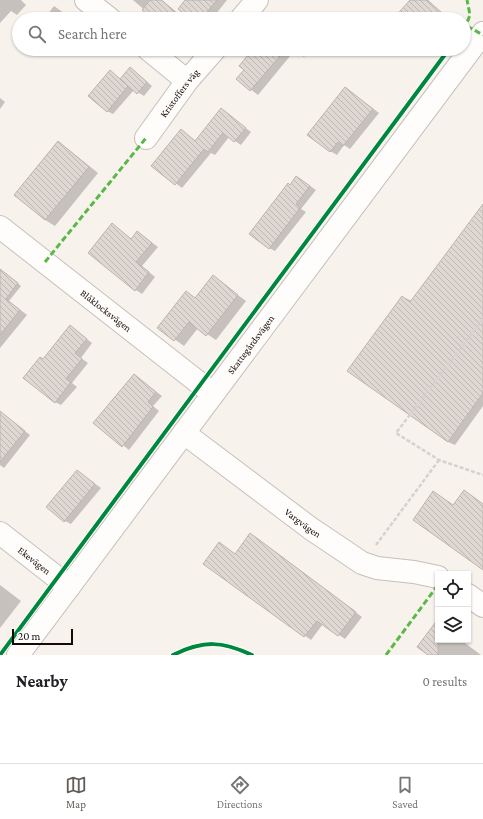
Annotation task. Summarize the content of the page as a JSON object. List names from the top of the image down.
{
  "streets": {
    "street": [
      "Kristoffers väg",
      "Blåklocksvägen",
      "Skattegårdsvägen",
      "Vargvägen",
      "Ekevägen"
    ]
  },
  "crossings": [
    ["Blåklocksvägen", "Skattegårdsvägen"],
    ["Skattegårdsvägen", "Vargvägen"],
    ["Skattegårdsvägen", "Ekevägen"]
  ],
  "scale_bar": "20 m",
  "page": {
    "search": "Search here",
    "scale": "20 m",
    "heading": ["Nearby", "0 results"],
    "nav": ["Map", "Directions", "Saved"]
  }
}
